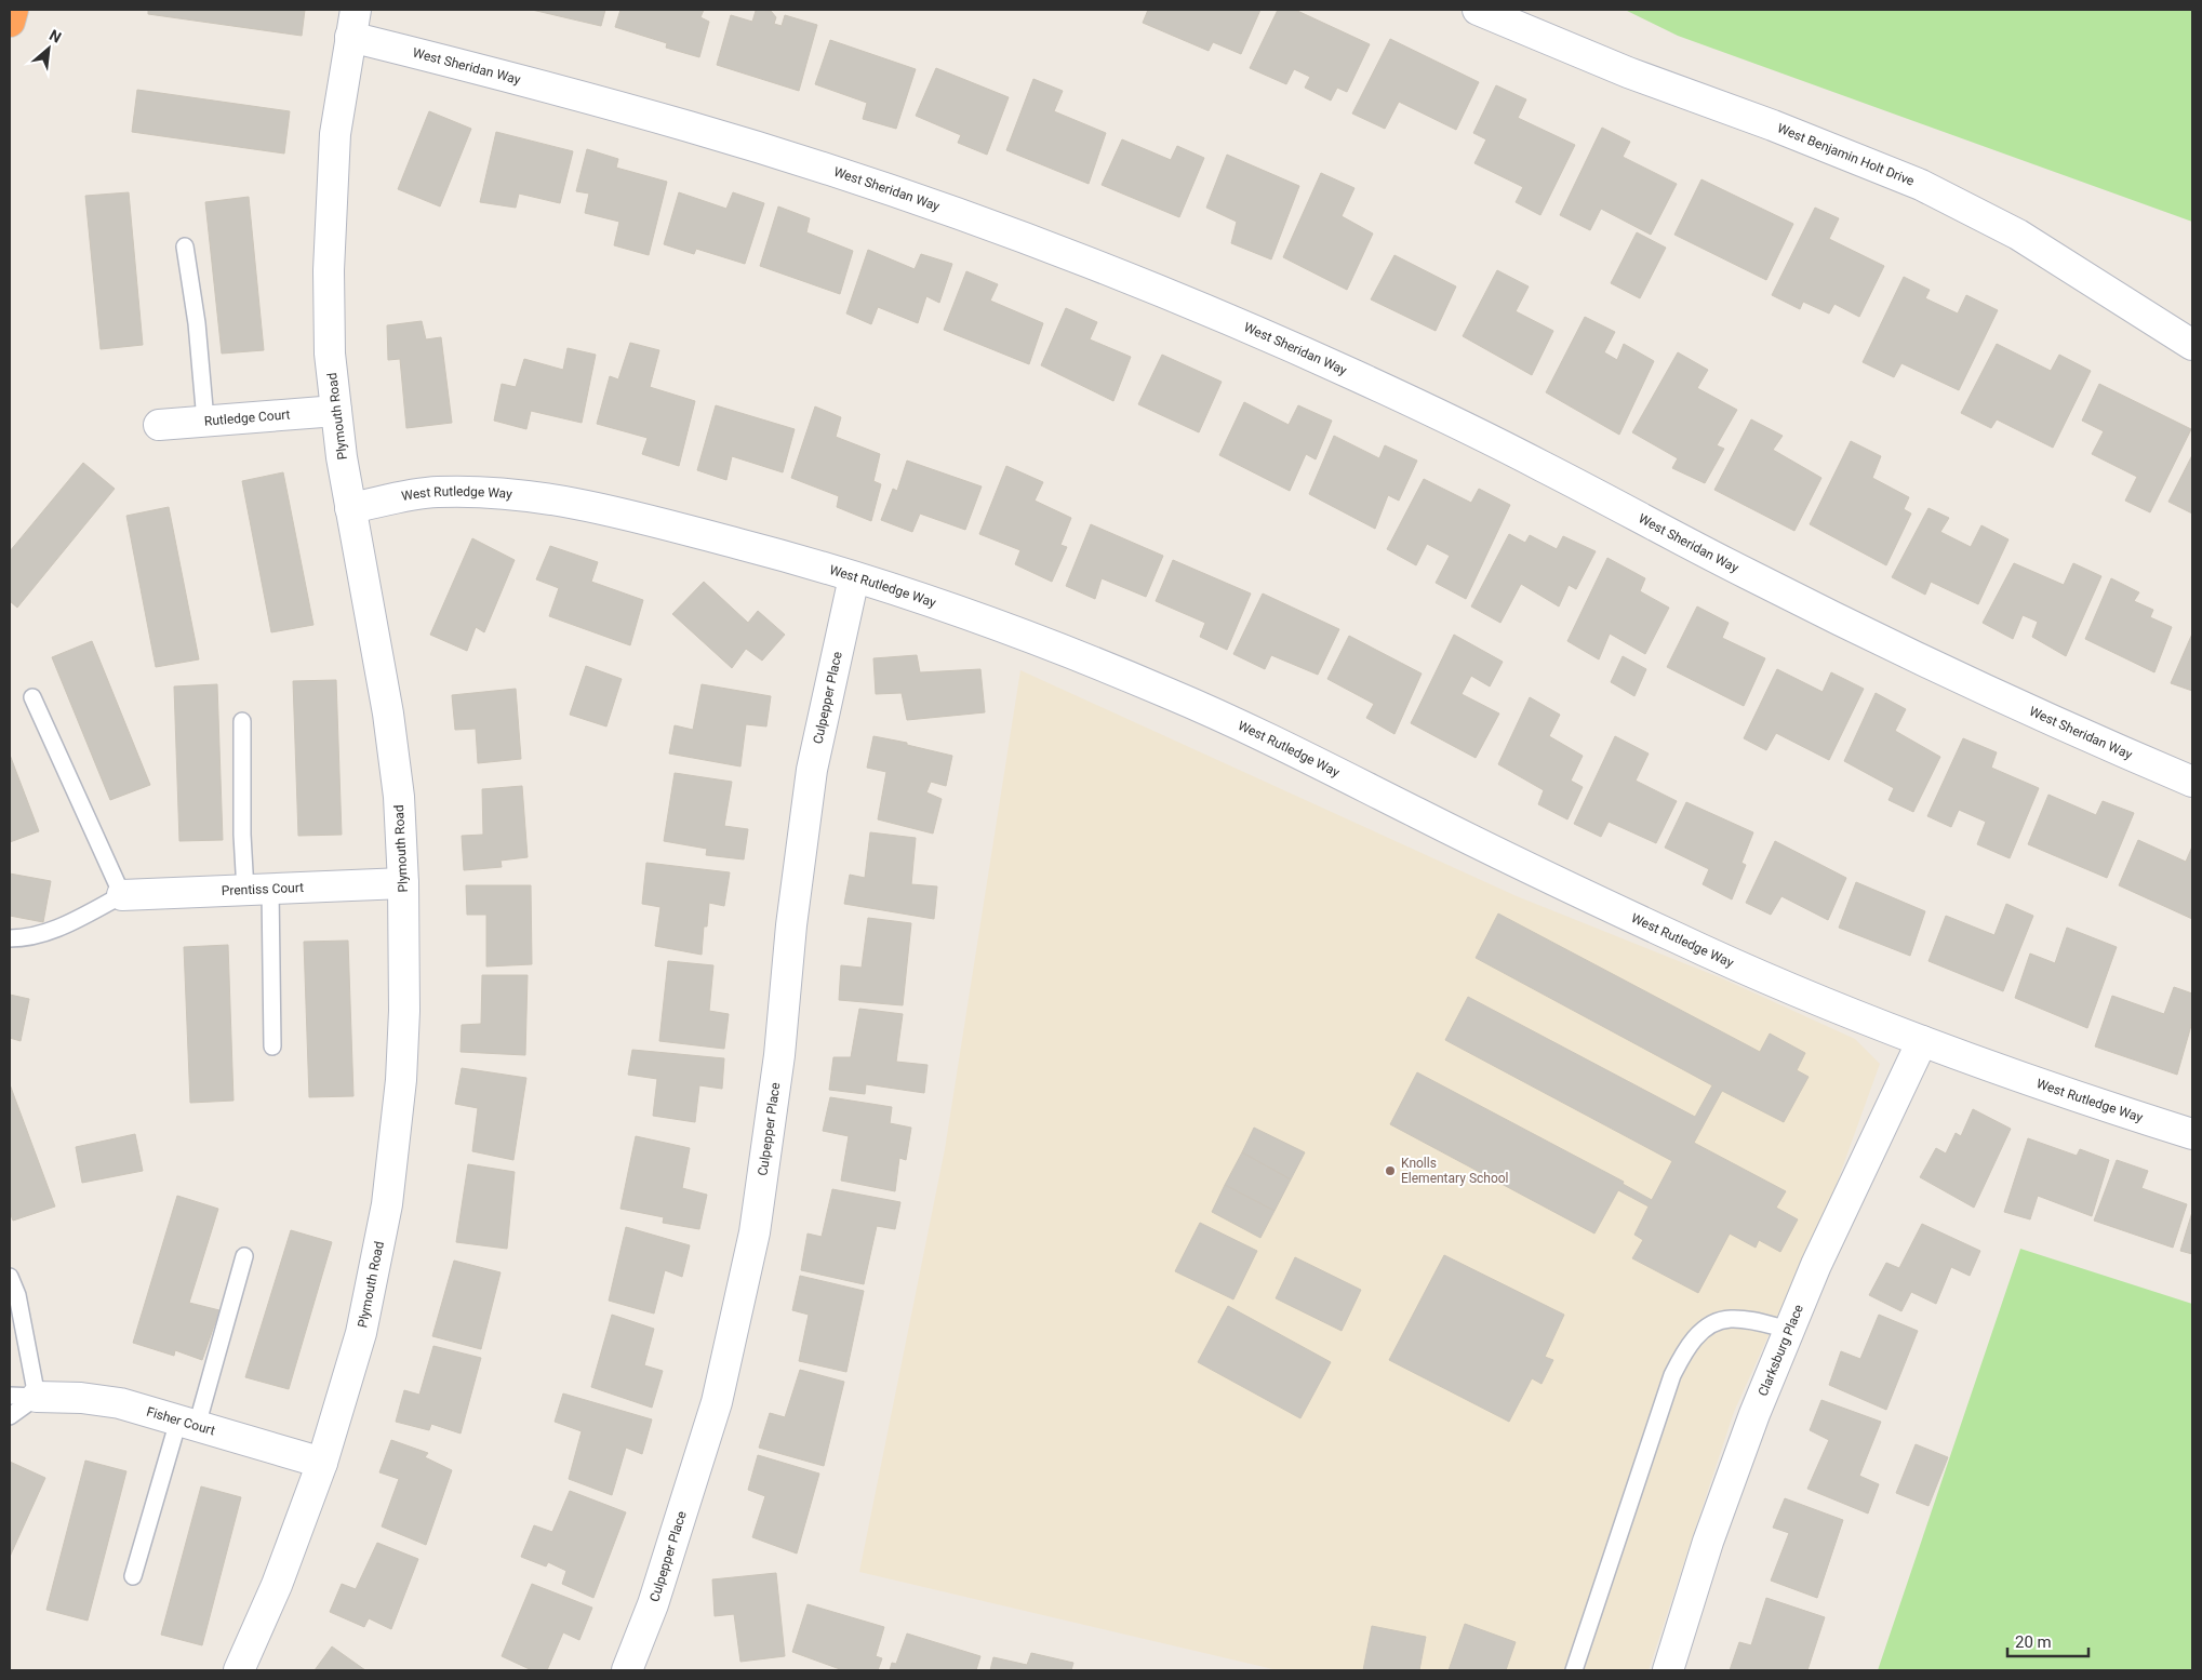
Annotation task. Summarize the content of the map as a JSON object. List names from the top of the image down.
{
  "streets": {
    "street": [
      "West Sheridan Way",
      "West Benjamin Holt Drive",
      "Plymouth Road",
      "Rutledge Court",
      "West Rutledge Way",
      "Culpepper Place",
      "Prentiss Court",
      "Clarksburg Place",
      "Fisher Court"
    ]
  },
  "crossings": [
    ["West Sheridan Way", "Plymouth Road"],
    ["Plymouth Road", "Rutledge Court"],
    ["Plymouth Road", "West Rutledge Way"],
    ["Plymouth Road", "Prentiss Court"],
    ["Plymouth Road", "Fisher Court"],
    ["West Rutledge Way", "Culpepper Place"],
    ["West Rutledge Way", "Clarksburg Place"]
  ],
  "places": ["Knolls Elementary School"],
  "scale_bar": "20 m",
  "north": "top right"
}
